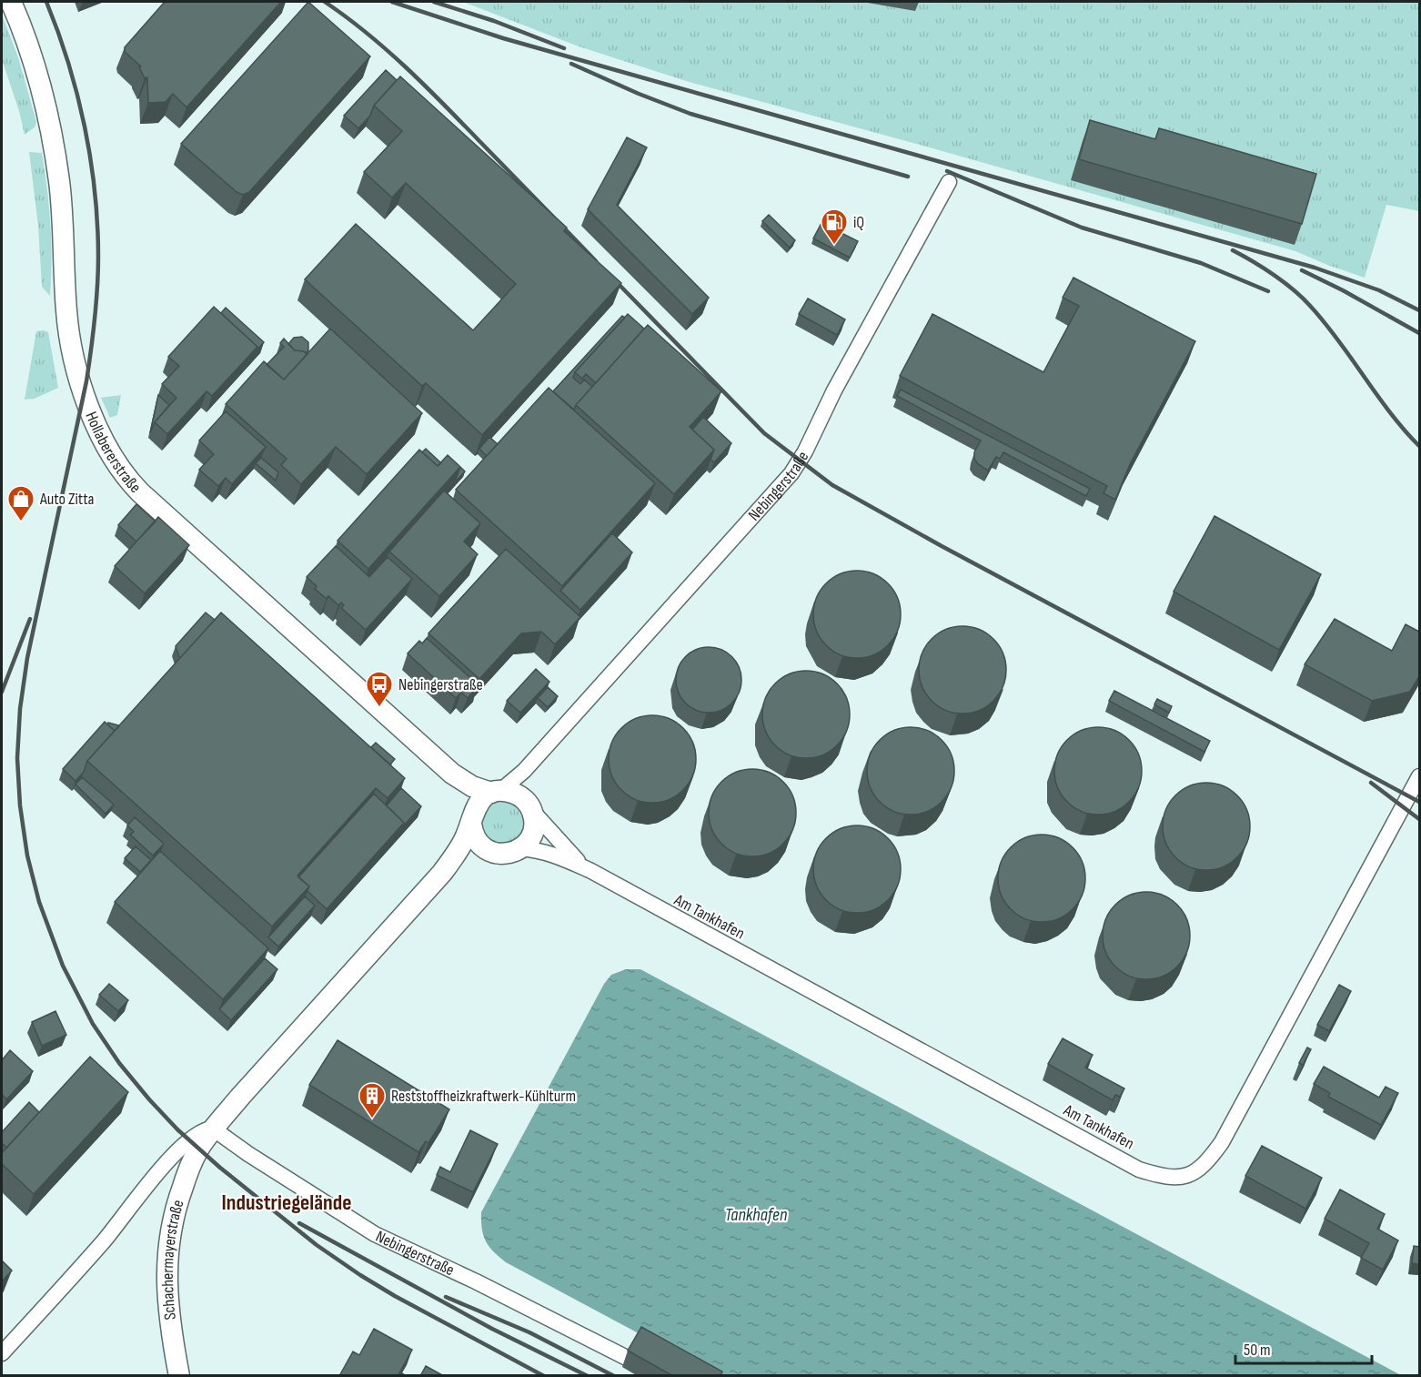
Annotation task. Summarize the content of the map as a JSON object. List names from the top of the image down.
{
  "streets": {
    "street": [
      "Hollabererstraße",
      "Nebingerstraße",
      "Am Tankhafen",
      "Schachermayerstraße"
    ]
  },
  "crossings": [
    ["Hollabererstraße", "Nebingerstraße"],
    ["Hollabererstraße", "Am Tankhafen"],
    ["Nebingerstraße", "Am Tankhafen"],
    ["Nebingerstraße", "Schachermayerstraße"]
  ],
  "districts": ["Industriegelände"],
  "water": ["Tankhafen"],
  "places": {
    "fuel station": ["iQ"],
    "shop": ["Auto Zitta"],
    "bus stop": ["Nebingerstraße"],
    "building": ["Reststoffheizkraftwerk-Kühlturm"]
  },
  "scale_bar": "50 m"
}
